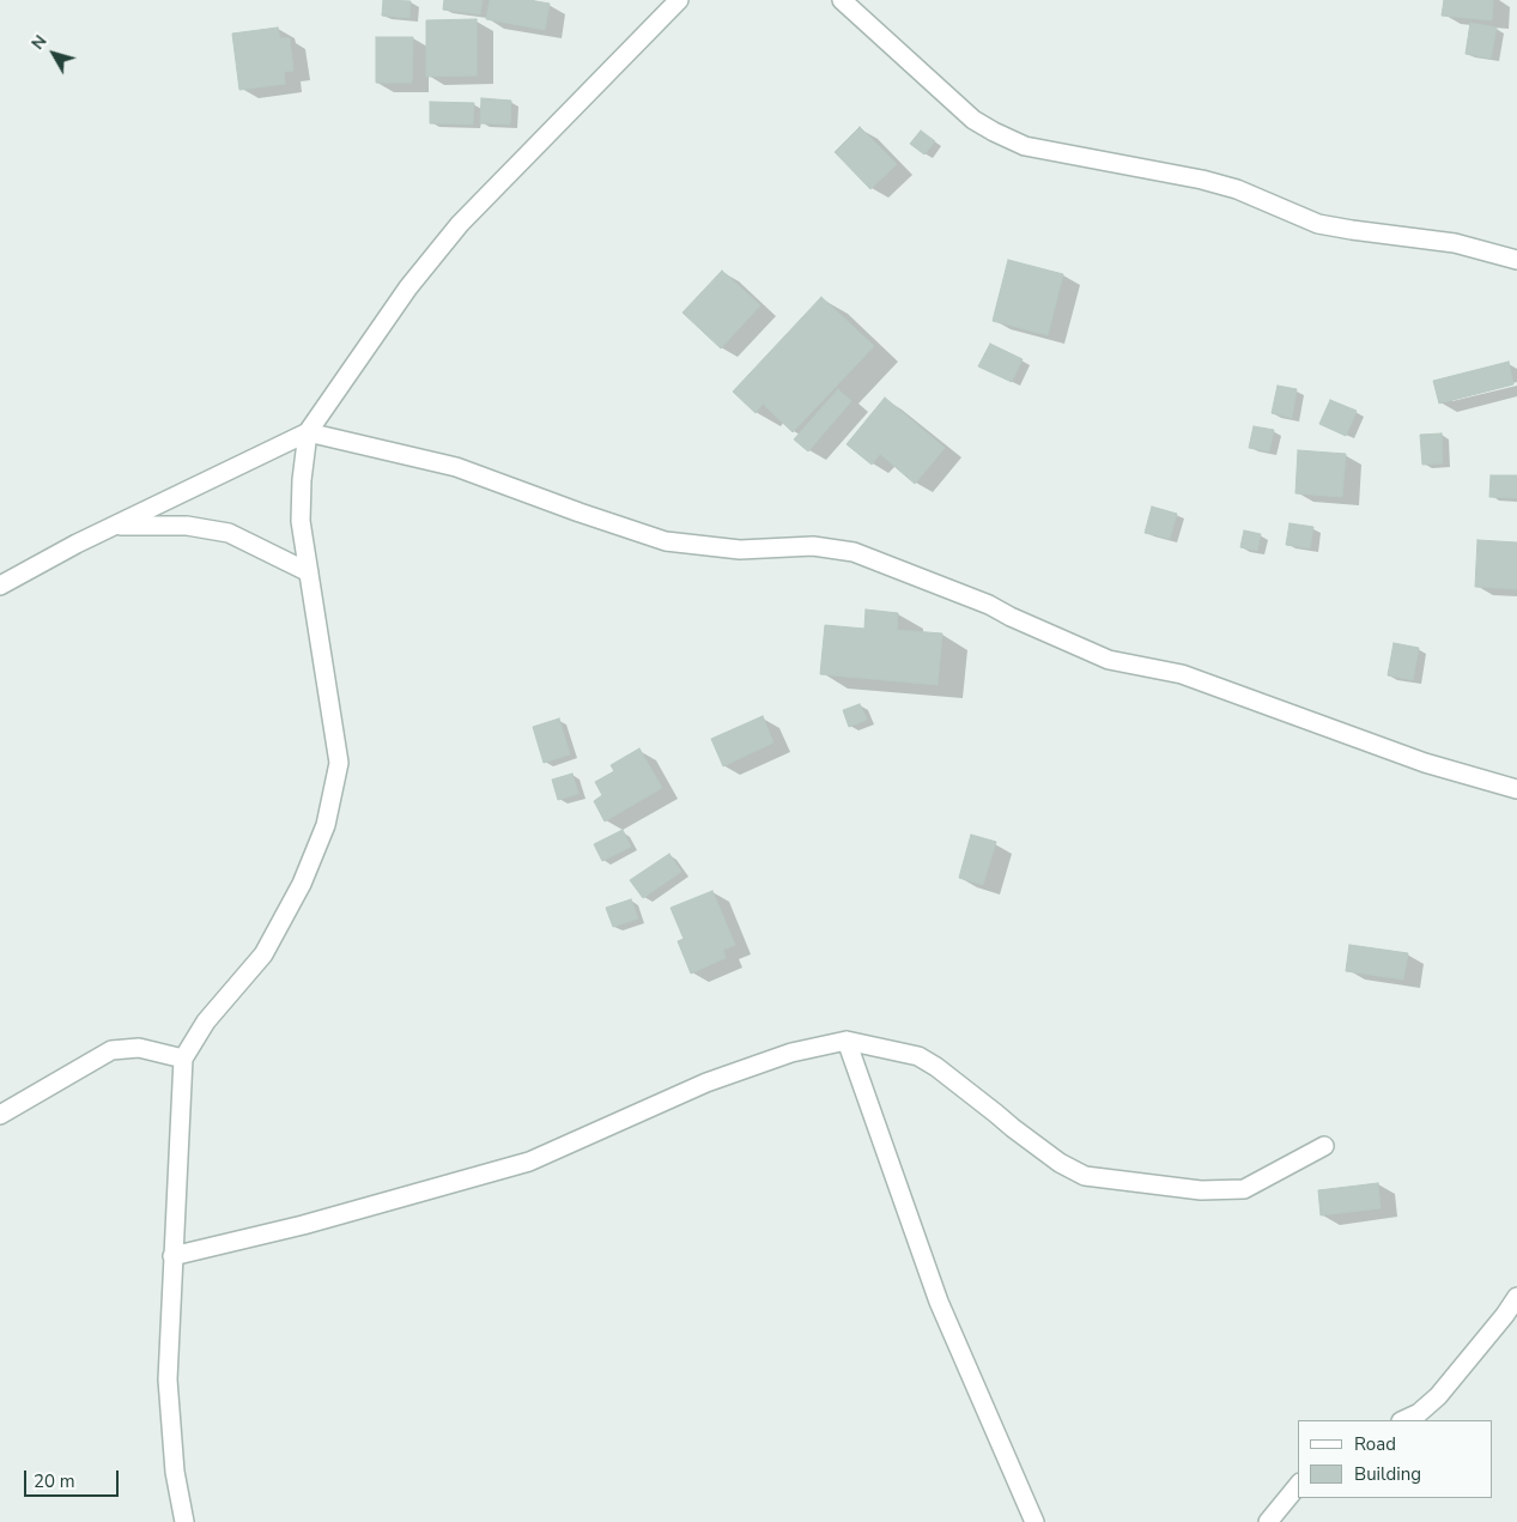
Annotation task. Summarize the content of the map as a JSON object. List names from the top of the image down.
{
  "legend": ["Road", "Building"],
  "scale_bar": "20 m",
  "north": "top left"
}
